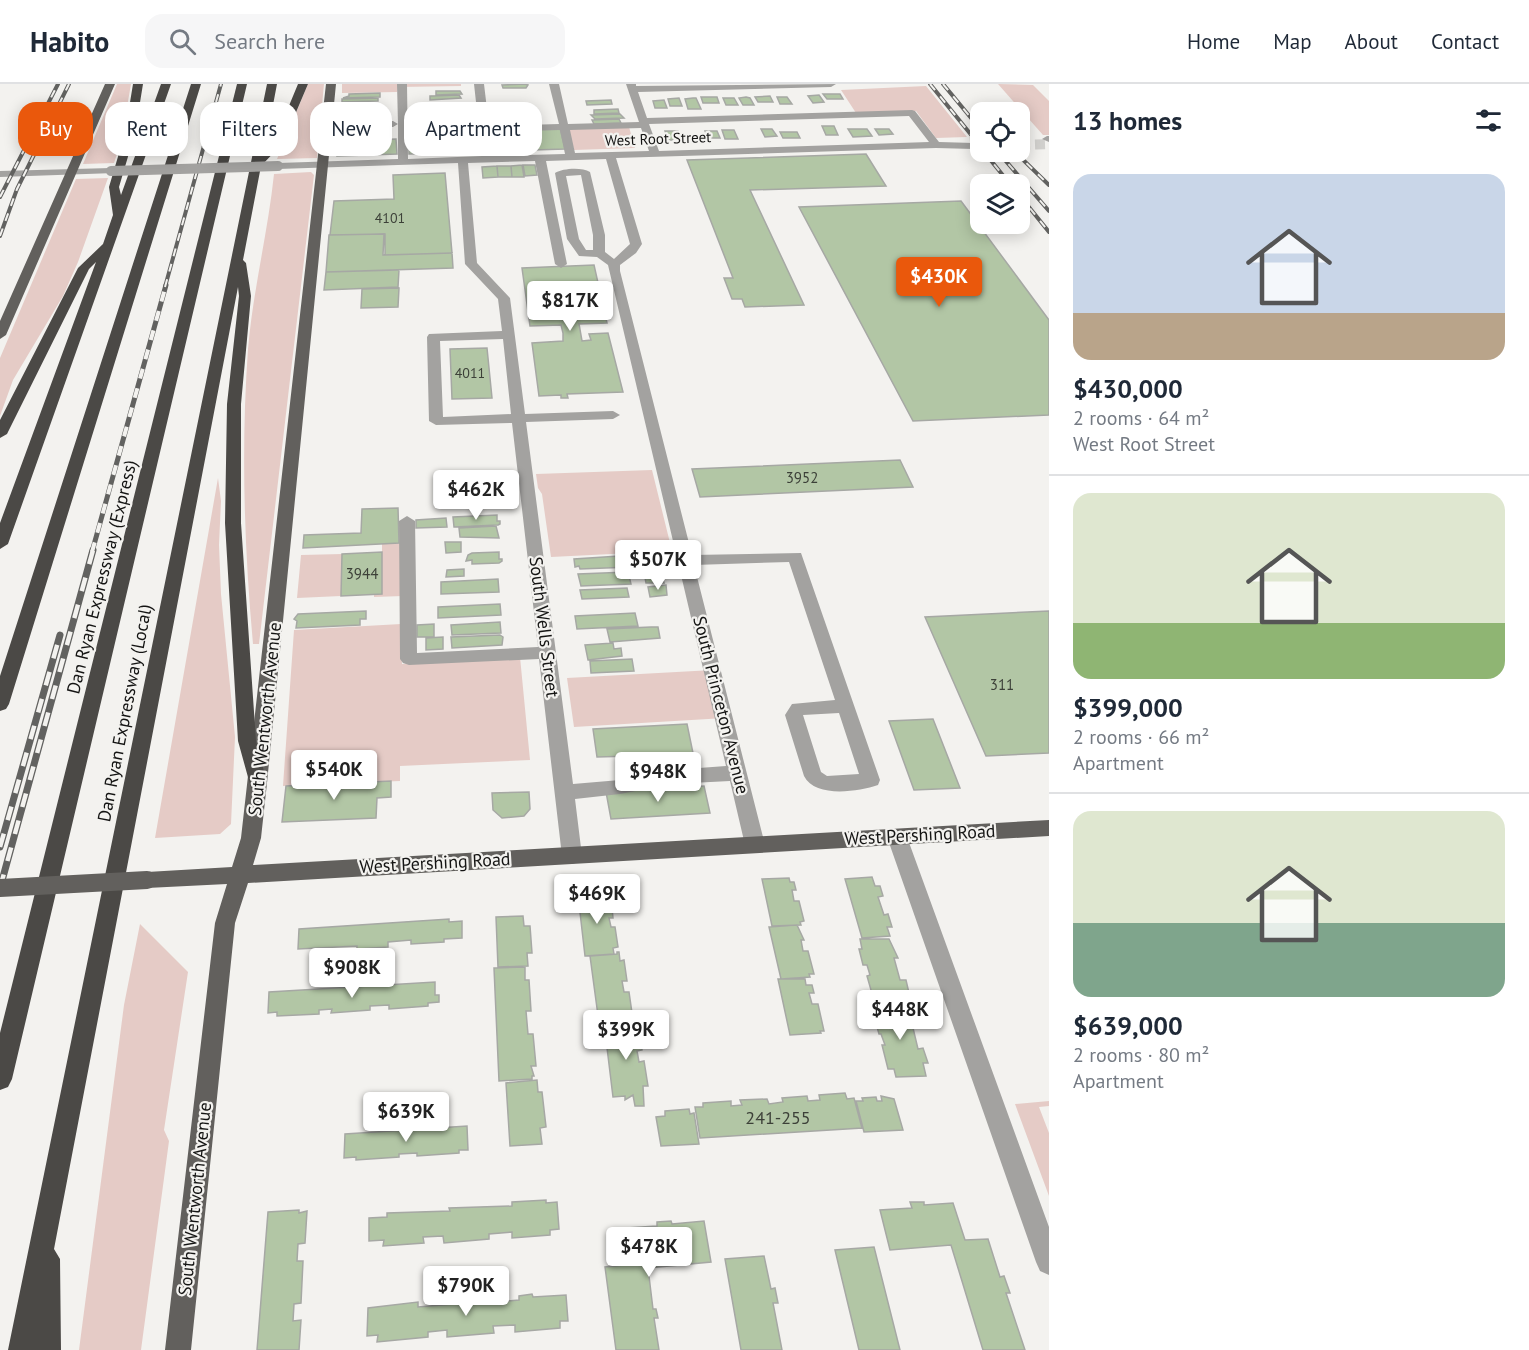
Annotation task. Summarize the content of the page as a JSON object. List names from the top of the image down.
{
  "streets": {
    "highway": ["Dan Ryan Expressway (Express)", "Dan Ryan Expressway (Local)"],
    "main road": ["South Wentworth Avenue", "West Pershing Road"],
    "street": ["West Root Street", "South Wells Street", "South Princeton Avenue"]
  },
  "crossings": [
    ["West Root Street", "South Wells Street"],
    ["West Root Street", "South Wentworth Avenue"],
    ["South Wells Street", "West Pershing Road"],
    ["South Princeton Avenue", "West Pershing Road"],
    ["South Wentworth Avenue", "West Pershing Road"]
  ],
  "house_numbers": [
    "4101",
    "4011",
    "3952",
    "3944",
    "311",
    "241-255"
  ],
  "page": {
    "header": "Habito",
    "search": "Search here",
    "nav": [
      "Home",
      "Map",
      "About",
      "Contact"
    ],
    "heading": "13 homes",
    "chip": [
      "Buy",
      "Rent",
      "Filters",
      "New",
      "Apartment"
    ],
    "list": [
      {
        "name": "$430,000",
        "note": "2 rooms · 64 m² · West Root Street"
      },
      {
        "name": "$399,000",
        "note": "2 rooms · 66 m² · Apartment"
      },
      {
        "name": "$639,000",
        "note": "2 rooms · 80 m² · Apartment"
      }
    ],
    "price": [
      "$430K",
      "$817K",
      "$462K",
      "$507K",
      "$540K",
      "$948K",
      "$469K",
      "$908K",
      "$448K",
      "$399K",
      "$639K",
      "$478K",
      "$790K"
    ]
  }
}
